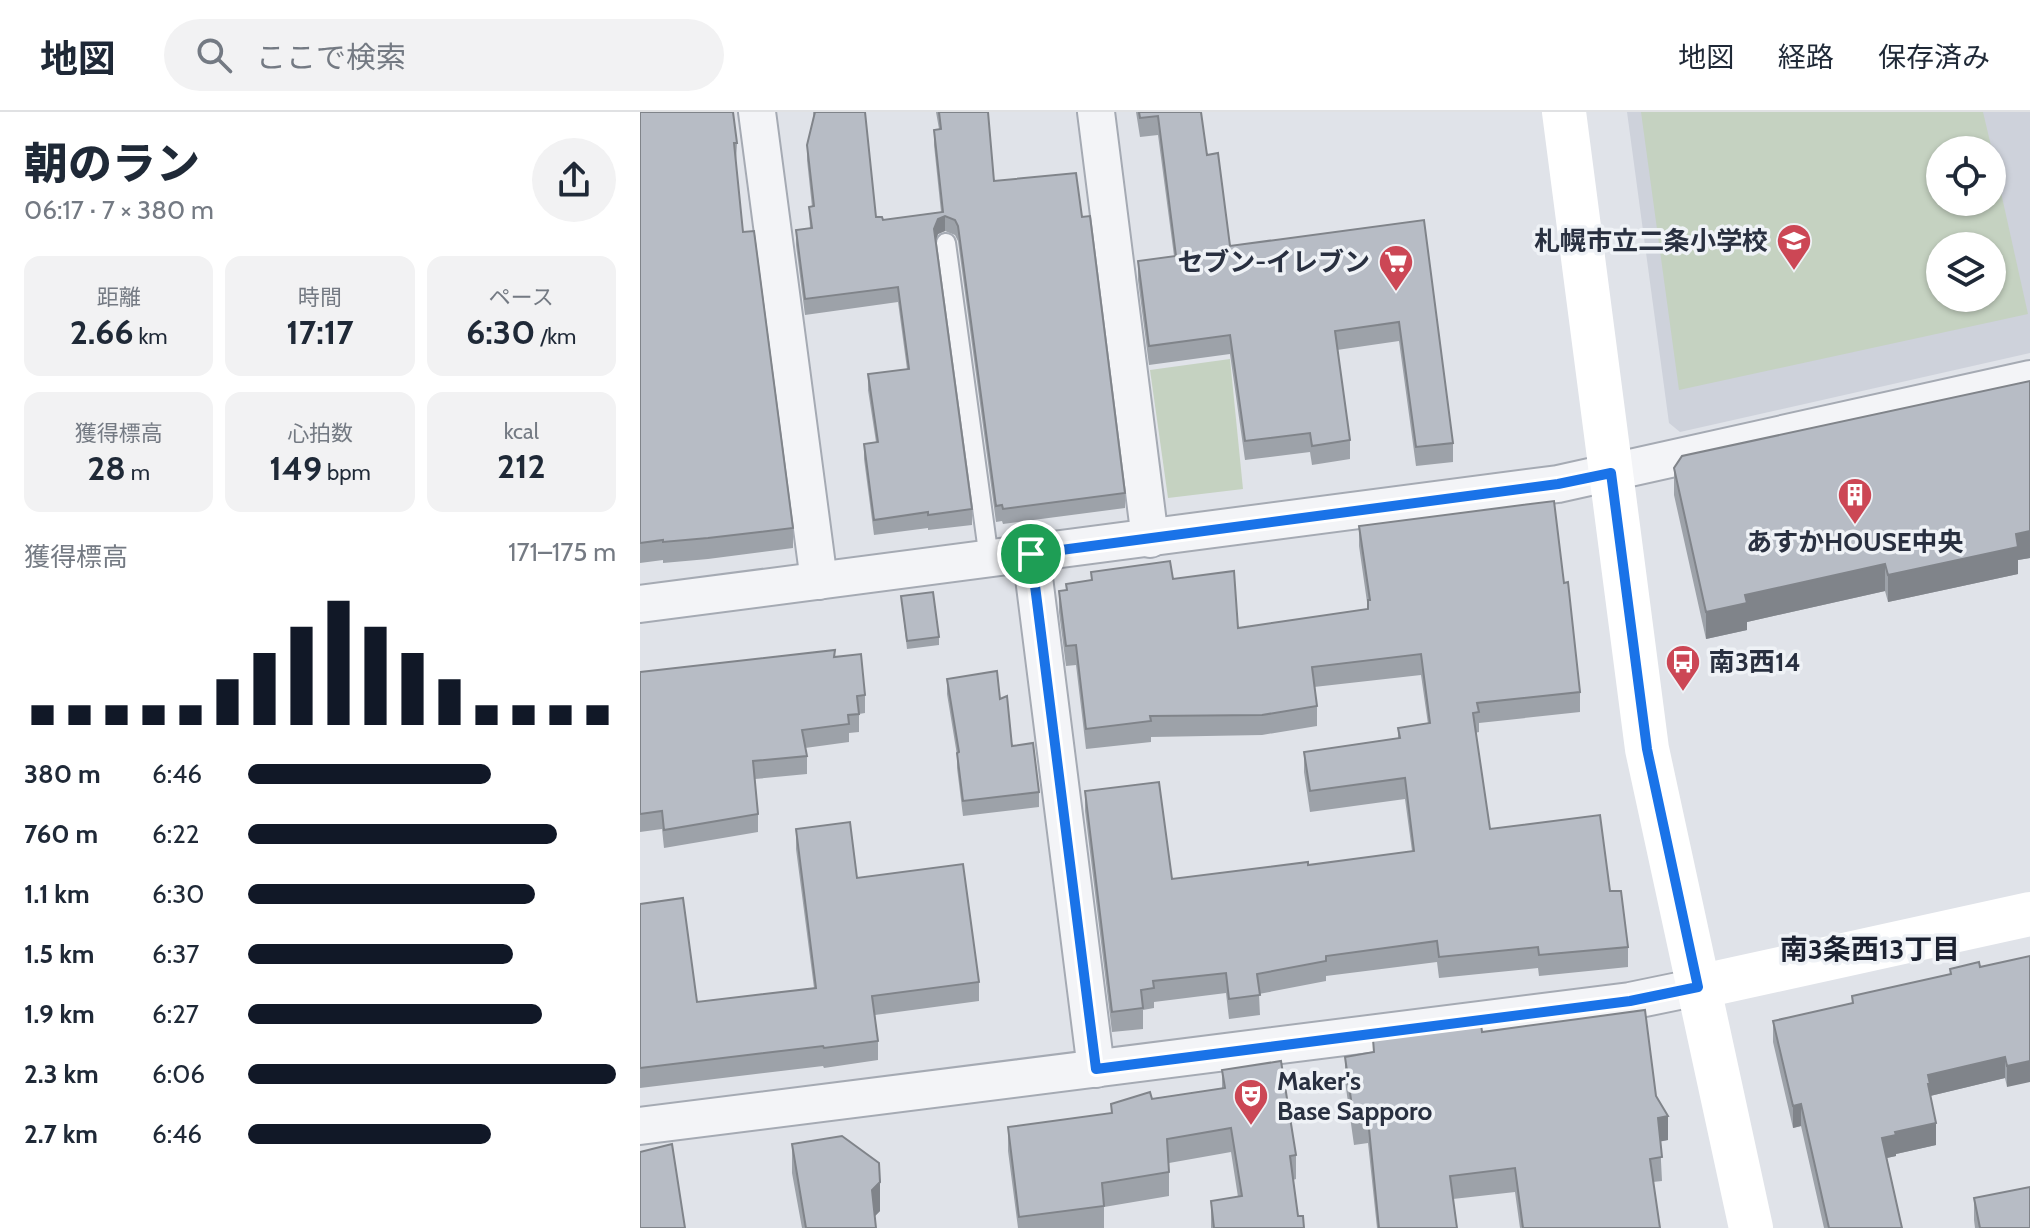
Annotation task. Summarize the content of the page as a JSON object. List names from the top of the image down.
{
  "districts": ["南3条西13丁目"],
  "places": {
    "school or university": ["札幌市立二条小学校"],
    "supermarket": ["セブン-イレブン"],
    "building": ["あすかHOUSE中央"],
    "bus stop": ["南3西14"],
    "theatre": ["Maker's Base Sapporo"]
  },
  "page": {
    "header": "地図",
    "search": "ここで検索",
    "nav": ["地図", "経路", "保存済み"],
    "heading": ["朝のラン", "06:17 · 7 × 380 m"],
    "stats": [
      ["距離", "2.66 km"],
      ["時間", "17:17"],
      ["ペース", "6:30 /km"],
      ["獲得標高", "28 m"],
      ["心拍数", "149 bpm"],
      ["kcal", "212"]
    ],
    "chart": ["獲得標高", "171–175 m"],
    "list": [
      {
        "name": "380 m",
        "note": "6:46"
      },
      {
        "name": "760 m",
        "note": "6:22"
      },
      {
        "name": "1.1 km",
        "note": "6:30"
      },
      {
        "name": "1.5 km",
        "note": "6:37"
      },
      {
        "name": "1.9 km",
        "note": "6:27"
      },
      {
        "name": "2.3 km",
        "note": "6:06"
      },
      {
        "name": "2.7 km",
        "note": "6:46"
      }
    ]
  }
}
